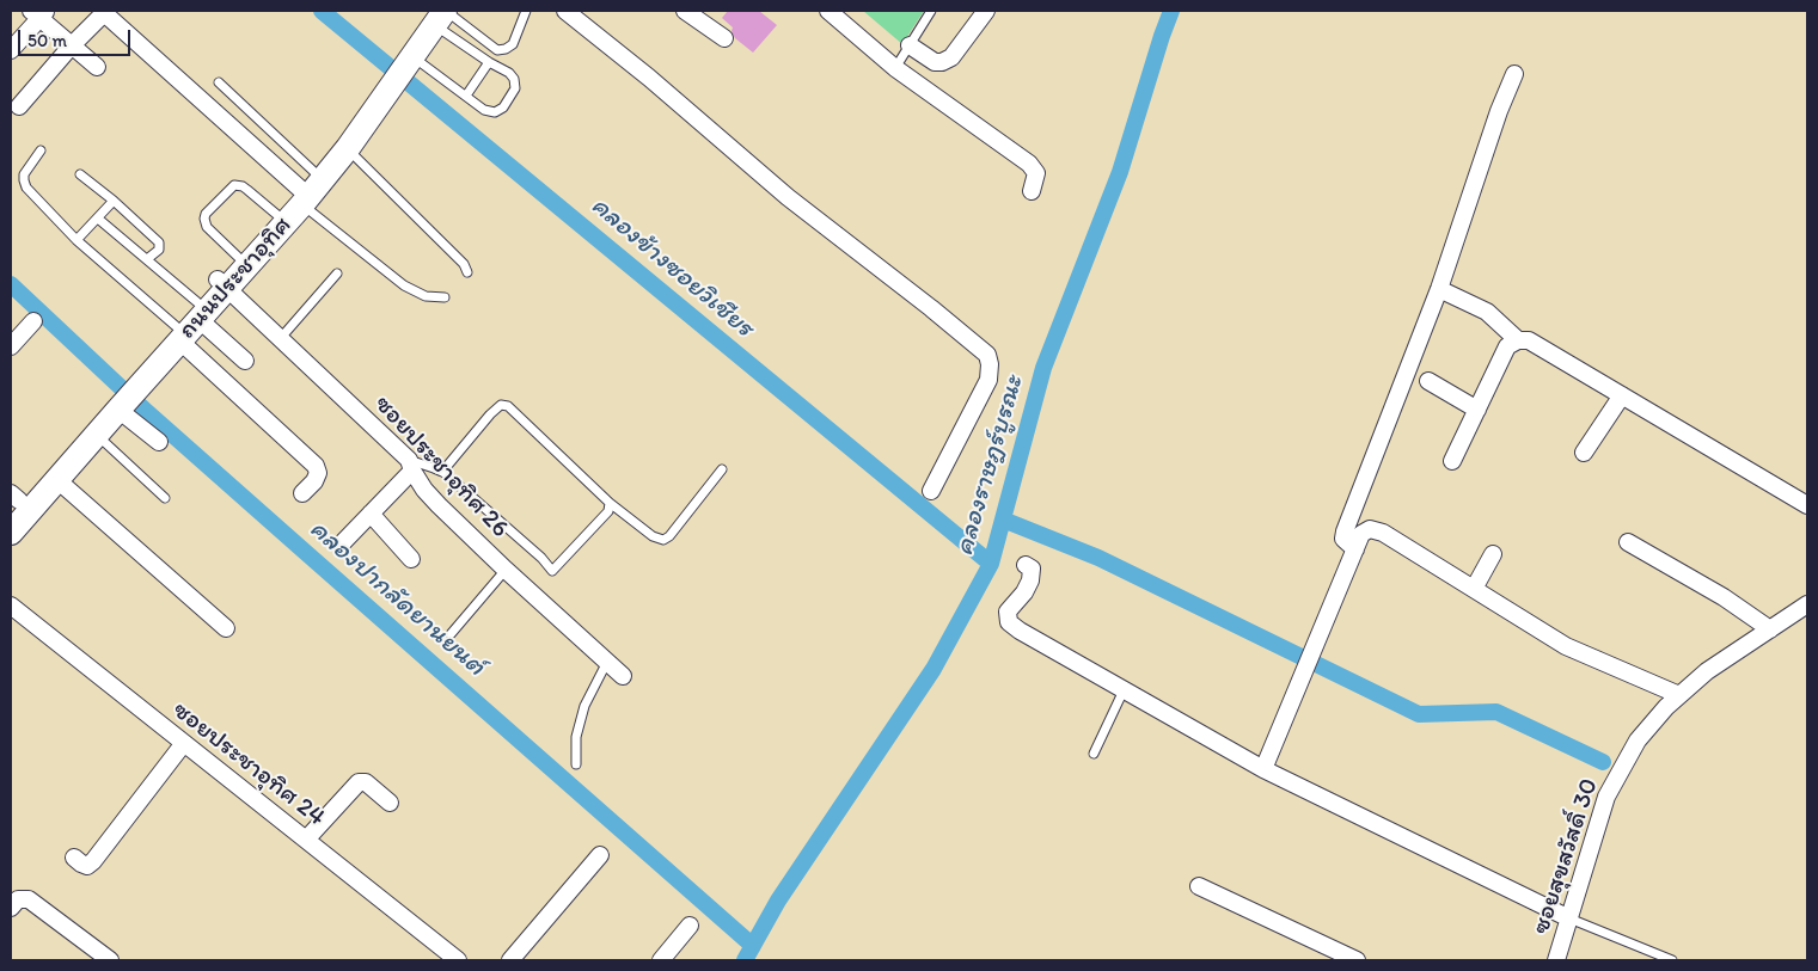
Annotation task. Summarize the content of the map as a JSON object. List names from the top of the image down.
{
  "streets": {
    "main road": ["ถนนประชาอุทิศ"],
    "street": ["ซอยประชาอุทิศ 26", "ซอยประชาอุทิศ 24", "ซอยสุขสวัสดิ์ 30"]
  },
  "crossings": [
    ["ถนนประชาอุทิศ", "ซอยประชาอุทิศ 26"]
  ],
  "water": ["คลองข้างซอยวิเชียร", "คลองราษฎร์บูรณะ", "คลองปากลัดยานยนต์"],
  "scale_bar": "50 m"
}
